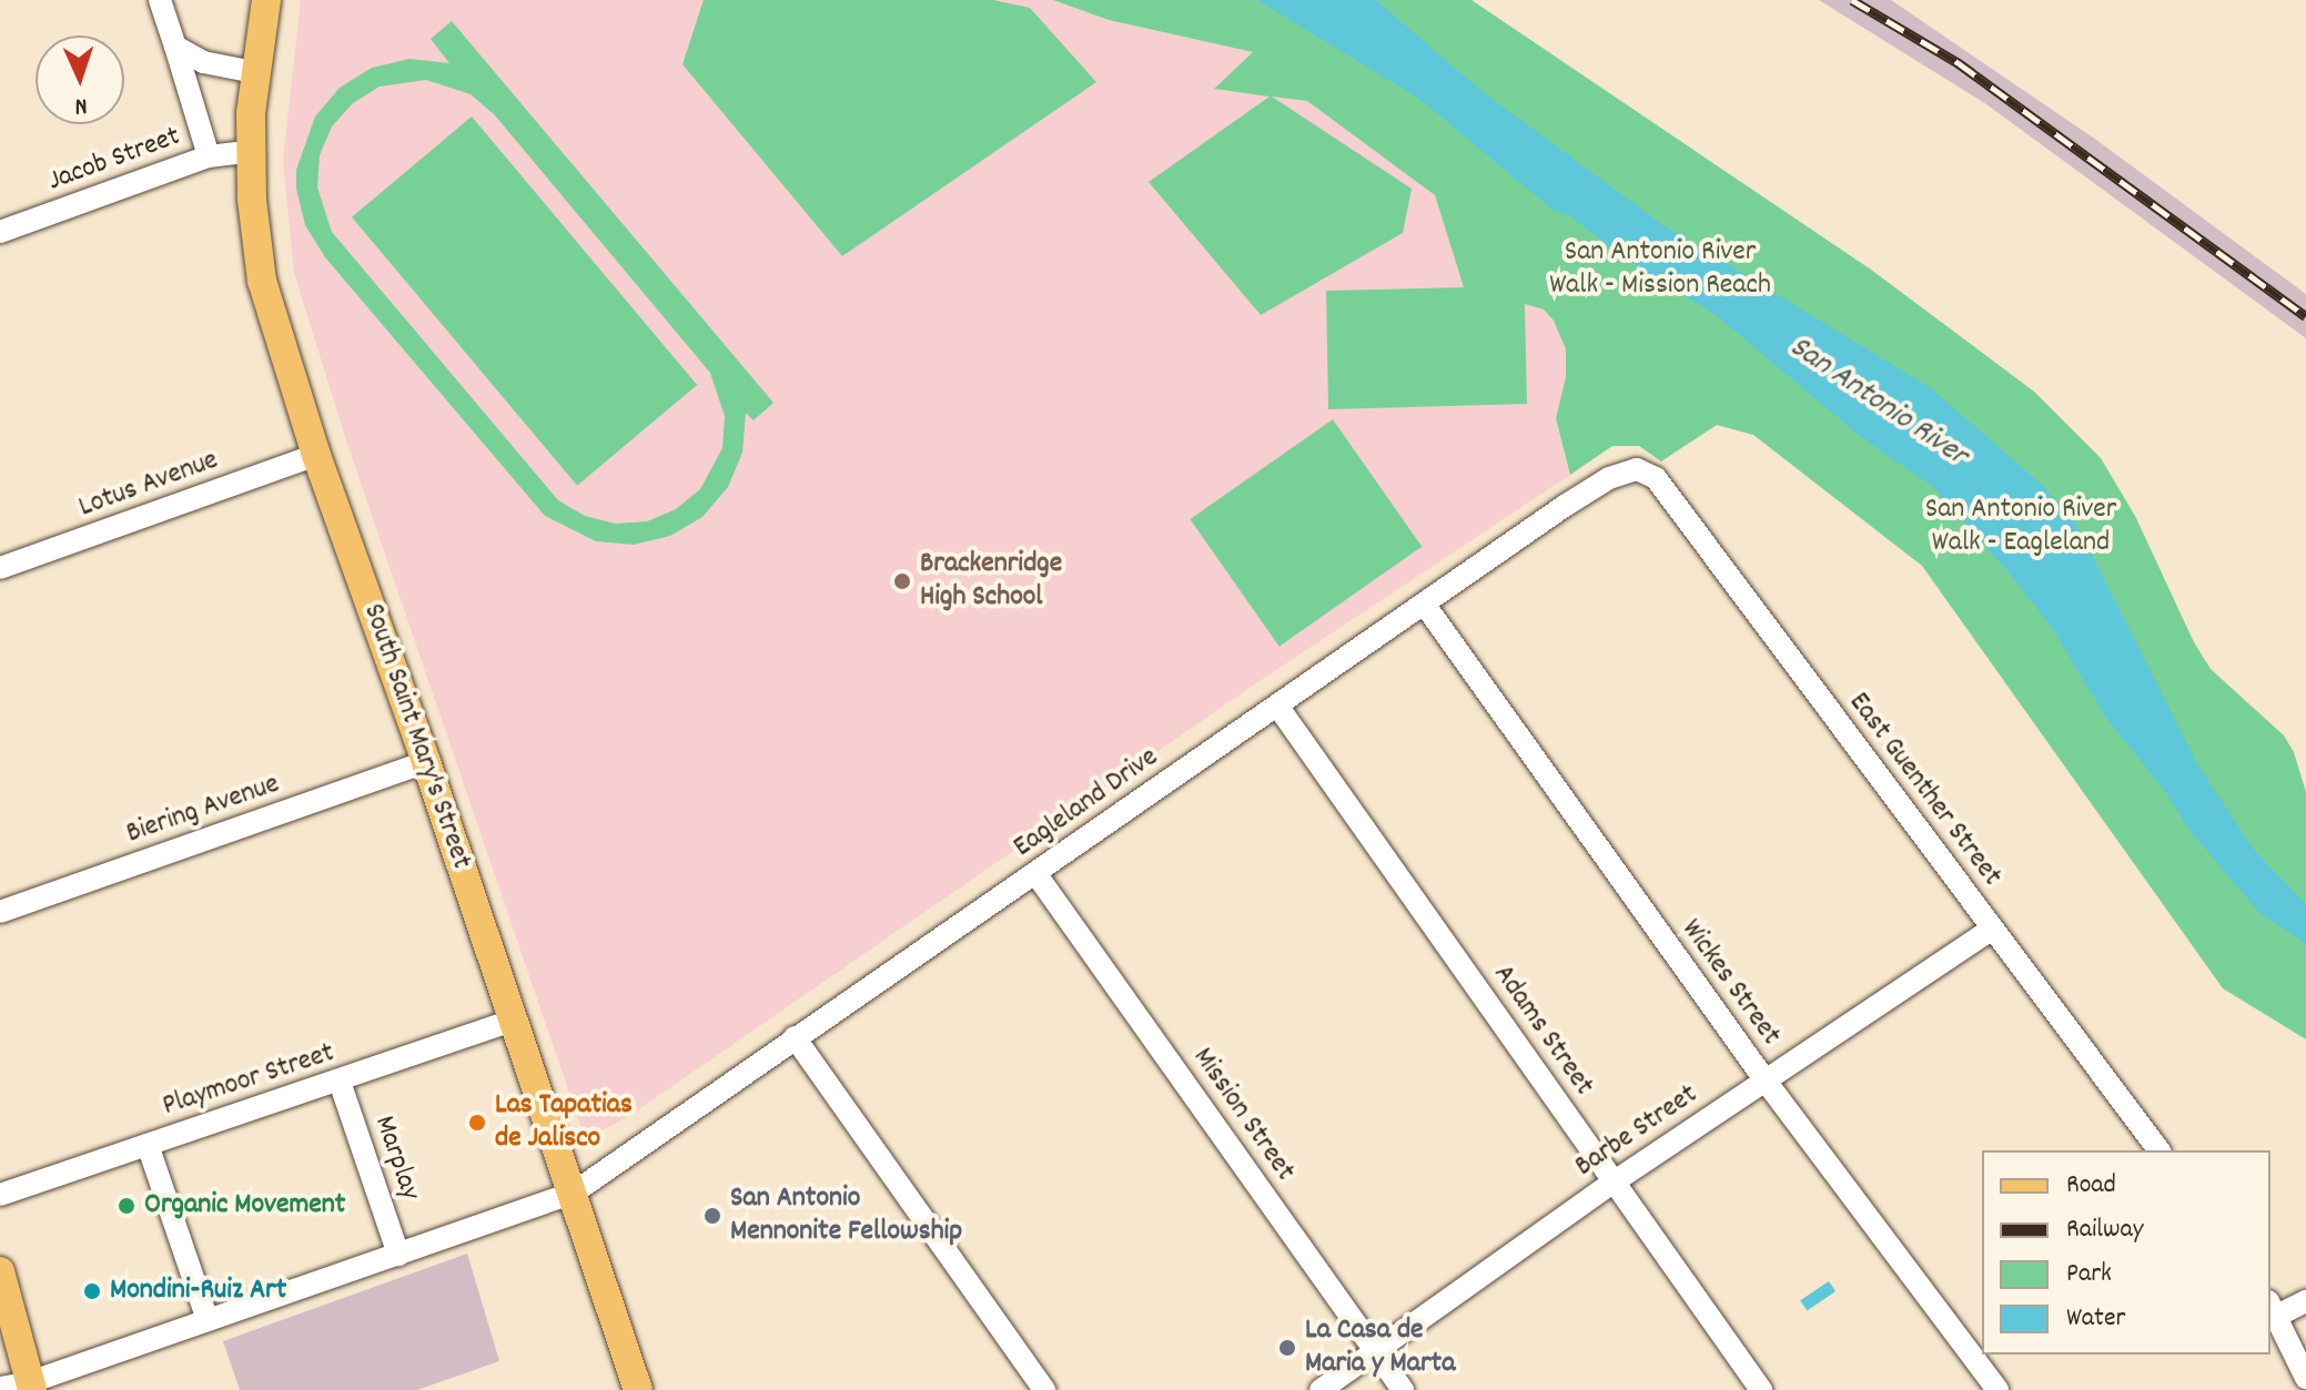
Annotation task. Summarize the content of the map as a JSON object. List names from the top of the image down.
{
  "streets": {
    "main road": ["South Saint Mary's Street"],
    "street": [
      "Jacob Street",
      "Lotus Avenue",
      "East Guenther Street",
      "Eagleland Drive",
      "Biering Avenue",
      "Wickes Street",
      "Adams Street",
      "Playmoor Street",
      "Mission Street",
      "Barbe Street",
      "Marplay"
    ]
  },
  "crossings": [
    ["Jacob Street", "South Saint Mary's Street"],
    ["Lotus Avenue", "South Saint Mary's Street"],
    ["South Saint Mary's Street", "Eagleland Drive"],
    ["South Saint Mary's Street", "Biering Avenue"],
    ["South Saint Mary's Street", "Playmoor Street"],
    ["East Guenther Street", "Eagleland Drive"],
    ["East Guenther Street", "Barbe Street"],
    ["Eagleland Drive", "Wickes Street"],
    ["Eagleland Drive", "Adams Street"],
    ["Eagleland Drive", "Mission Street"],
    ["Eagleland Drive", "Marplay"],
    ["Wickes Street", "Barbe Street"],
    ["Adams Street", "Barbe Street"],
    ["Playmoor Street", "Marplay"],
    ["Mission Street", "Barbe Street"]
  ],
  "water": ["San Antonio River"],
  "parks": ["San Antonio River Walk - Mission Reach", "San Antonio River Walk - Eagleland"],
  "places": [
    "Brackenridge High School",
    "Las Tapatias de Jalisco",
    "Organic Movement",
    "San Antonio Mennonite Fellowship",
    "Mondini-Ruiz Art",
    "La Casa de Maria y Marta"
  ],
  "legend": [
    "Road",
    "Railway",
    "Park",
    "Water"
  ],
  "north": "bottom"
}
